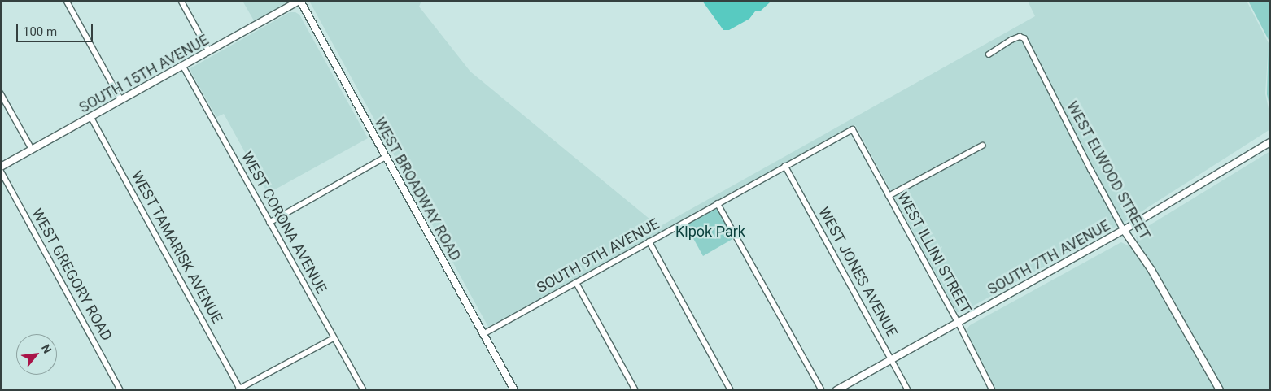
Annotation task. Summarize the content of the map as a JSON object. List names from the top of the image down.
{
  "streets": {
    "main road": [
      "SOUTH 15TH AVENUE",
      "WEST ELWOOD STREET",
      "WEST BROADWAY ROAD",
      "SOUTH 7TH AVENUE"
    ],
    "street": [
      "WEST CORONA AVENUE",
      "WEST TAMARISK AVENUE",
      "WEST ILLINI STREET",
      "SOUTH 9TH AVENUE",
      "WEST JONES AVENUE",
      "WEST GREGORY ROAD"
    ]
  },
  "crossings": [
    ["SOUTH 15TH AVENUE", "WEST BROADWAY ROAD"],
    ["SOUTH 15TH AVENUE", "WEST CORONA AVENUE"],
    ["SOUTH 15TH AVENUE", "WEST TAMARISK AVENUE"],
    ["WEST ELWOOD STREET", "SOUTH 7TH AVENUE"],
    ["WEST BROADWAY ROAD", "SOUTH 9TH AVENUE"],
    ["WEST ILLINI STREET", "SOUTH 9TH AVENUE"],
    ["WEST ILLINI STREET", "SOUTH 7TH AVENUE"],
    ["SOUTH 9TH AVENUE", "WEST JONES AVENUE"],
    ["SOUTH 7TH AVENUE", "WEST JONES AVENUE"]
  ],
  "parks": ["Kipok Park"],
  "scale_bar": "100 m",
  "north": "top right"
}
